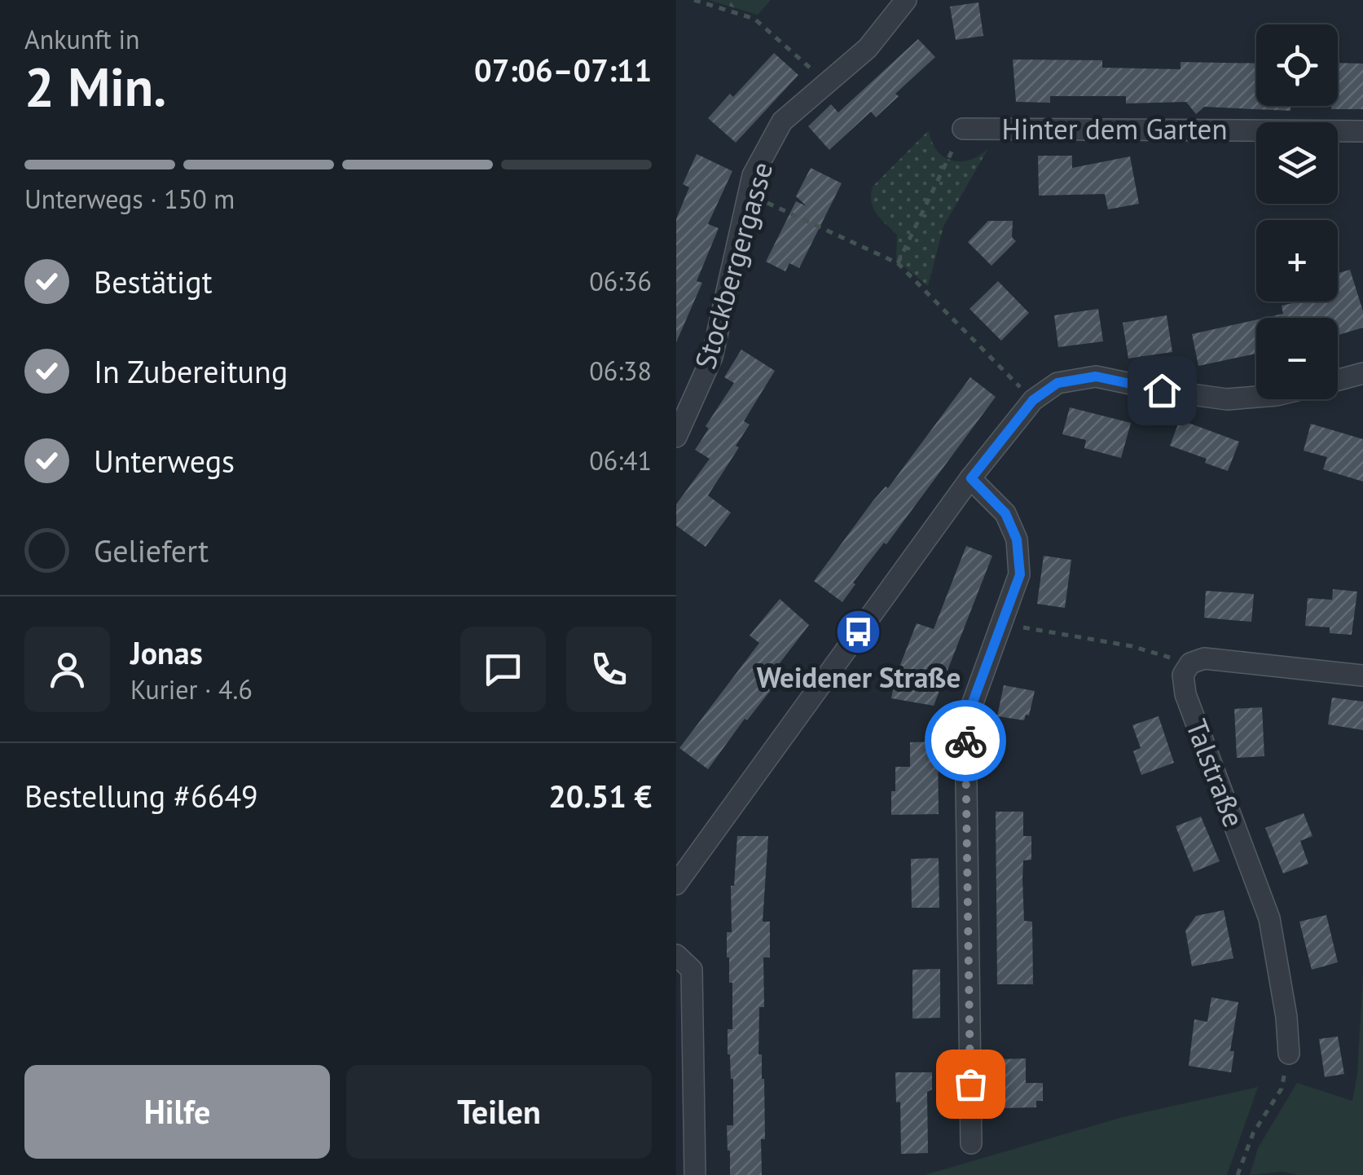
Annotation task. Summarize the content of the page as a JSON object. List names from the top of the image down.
{
  "streets": {
    "street": ["Hinter dem Garten", "Stockbergergasse", "Talstraße"]
  },
  "places": {
    "bus stop": ["Weidener Straße"]
  },
  "page": {
    "heading": ["2 Min.", "Ankunft in", "07:06–07:11"],
    "panel": [
      "Jonas",
      "Kurier · 4.6",
      "Bestellung #6649",
      "20.51 €"
    ],
    "map_buttons": ["+", "−"],
    "bar": "Unterwegs · 150 m",
    "list": [
      ["Bestätigt", "06:36"],
      ["In Zubereitung", "06:38"],
      ["Unterwegs", "06:41"],
      "Geliefert"
    ],
    "buttons": ["Hilfe", "Teilen"]
  }
}
